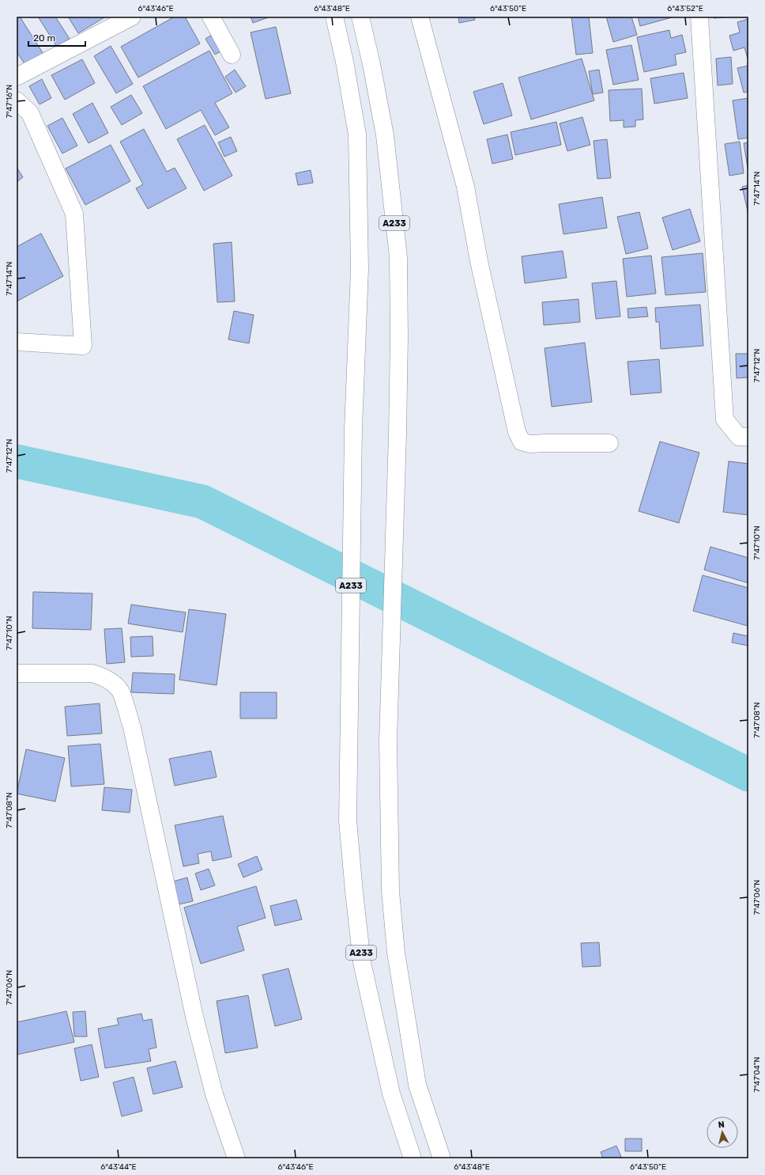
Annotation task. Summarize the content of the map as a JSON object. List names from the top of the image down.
{
  "streets": {
    "main road": ["A233"]
  },
  "scale_bar": "20 m",
  "north": "top",
  "coordinates": [
    "6°43'46\"E",
    "6°43'48\"E",
    "6°43'50\"E",
    "6°43'52\"E",
    "7°47'16\"N",
    "7°47'14\"N",
    "7°47'12\"N",
    "7°47'10\"N",
    "7°47'08\"N",
    "7°47'06\"N",
    "7°47'04\"N",
    "6°43'44\"E"
  ]
}
